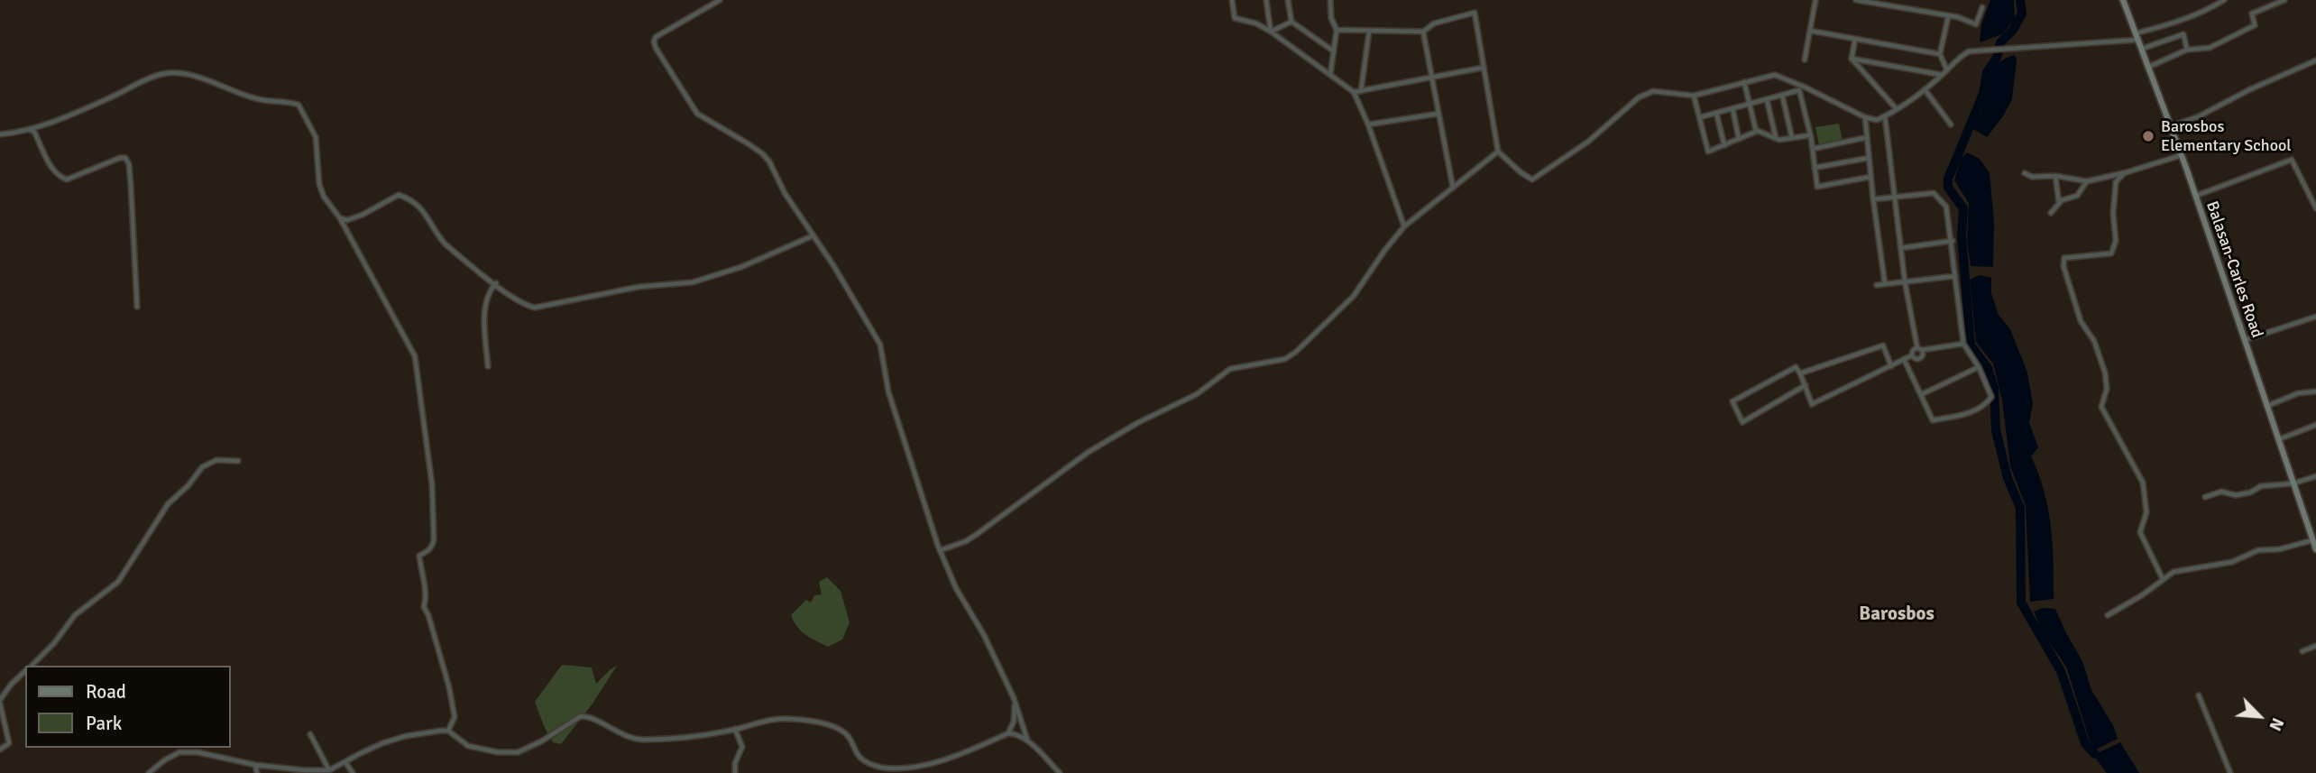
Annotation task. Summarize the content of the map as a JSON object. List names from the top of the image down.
{
  "streets": {
    "main road": ["Balasan-Carles Road"]
  },
  "districts": ["Barosbos"],
  "places": ["Barosbos Elementary School"],
  "legend": ["Road", "Park"],
  "north": "bottom right"
}
